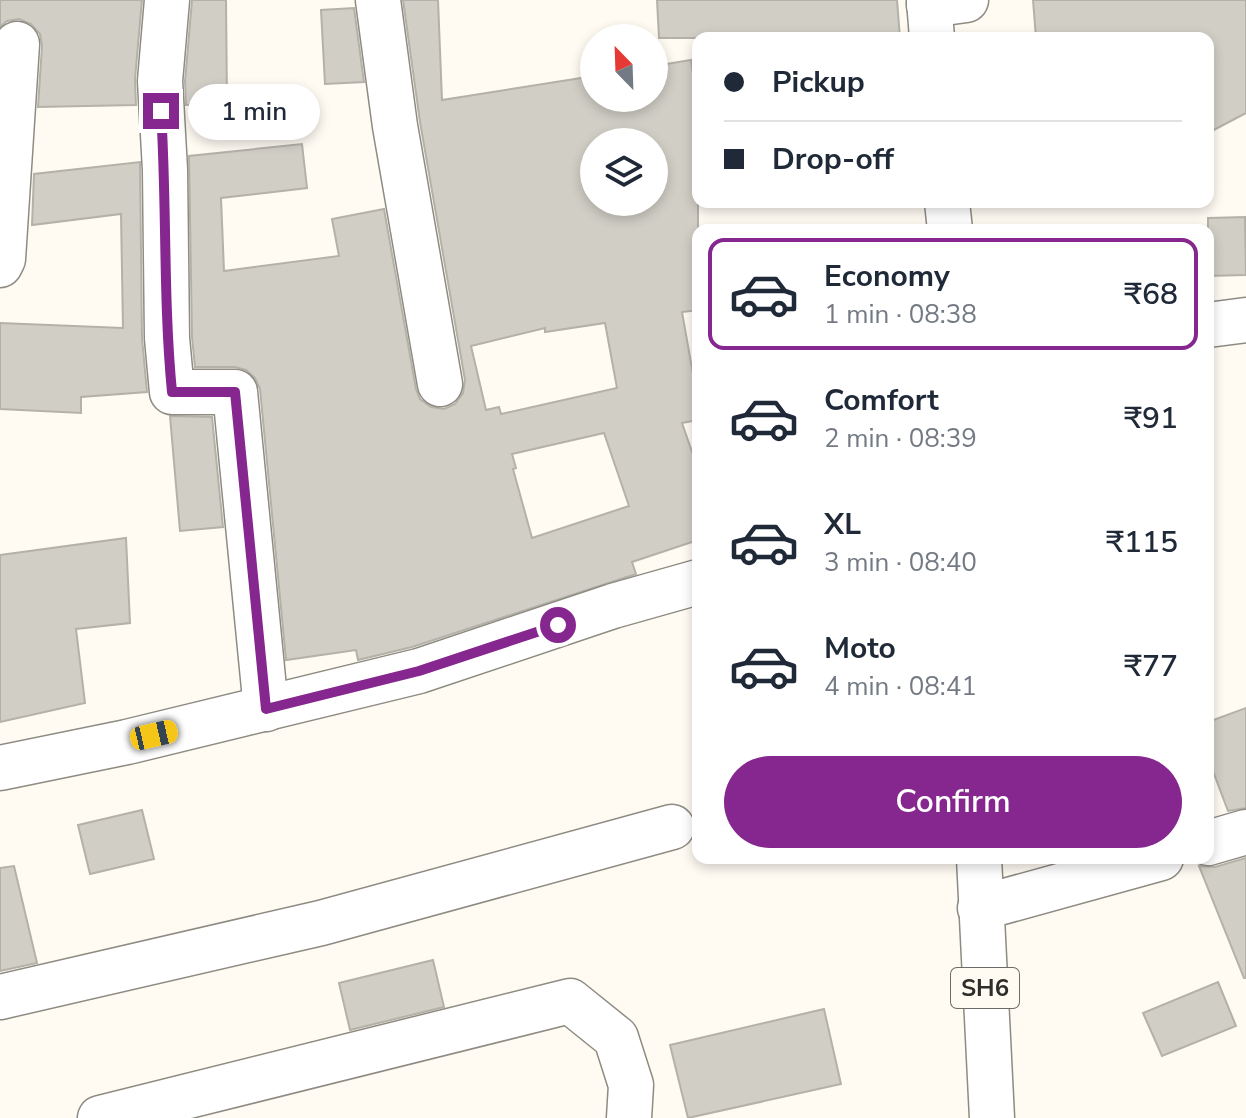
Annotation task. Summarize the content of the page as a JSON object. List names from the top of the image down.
{
  "streets": {
    "street": ["SH6"]
  },
  "north": "top left",
  "page": {
    "banner": ["Pickup", "Drop-off"],
    "bubble": "1 min",
    "list": [
      {
        "name": "Economy",
        "note": "1 min · 08:38",
        "value": "₹68"
      },
      {
        "name": "Comfort",
        "note": "2 min · 08:39",
        "value": "₹91"
      },
      {
        "name": "XL",
        "note": "3 min · 08:40",
        "value": "₹115"
      },
      {
        "name": "Moto",
        "note": "4 min · 08:41",
        "value": "₹77"
      }
    ],
    "buttons": "Confirm"
  }
}
